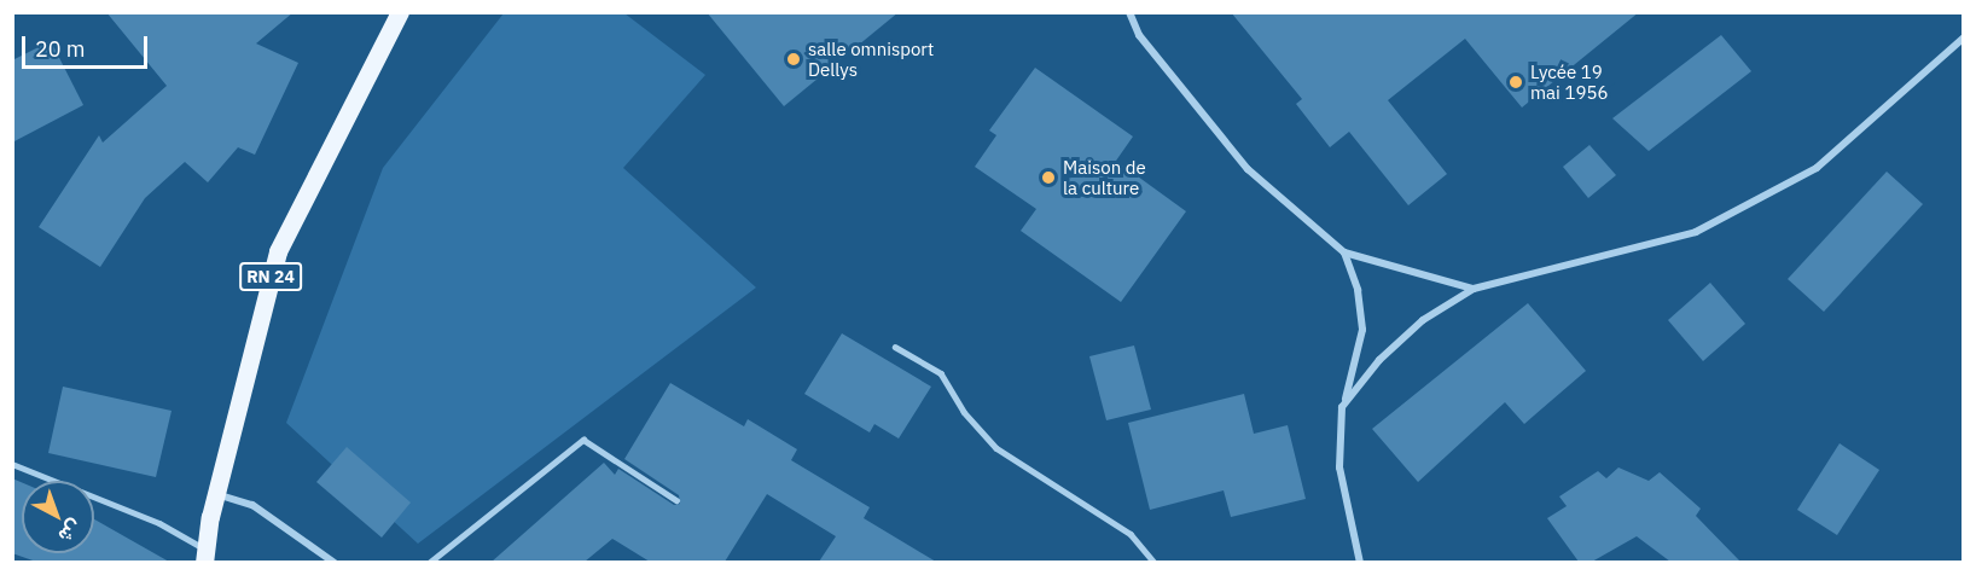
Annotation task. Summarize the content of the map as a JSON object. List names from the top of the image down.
{
  "streets": {
    "main road": ["RN 24"]
  },
  "places": ["salle omnisport Dellys", "Lycée 19 mai 1956", "Maison de la culture"],
  "scale_bar": "20 m",
  "north": "bottom right"
}
